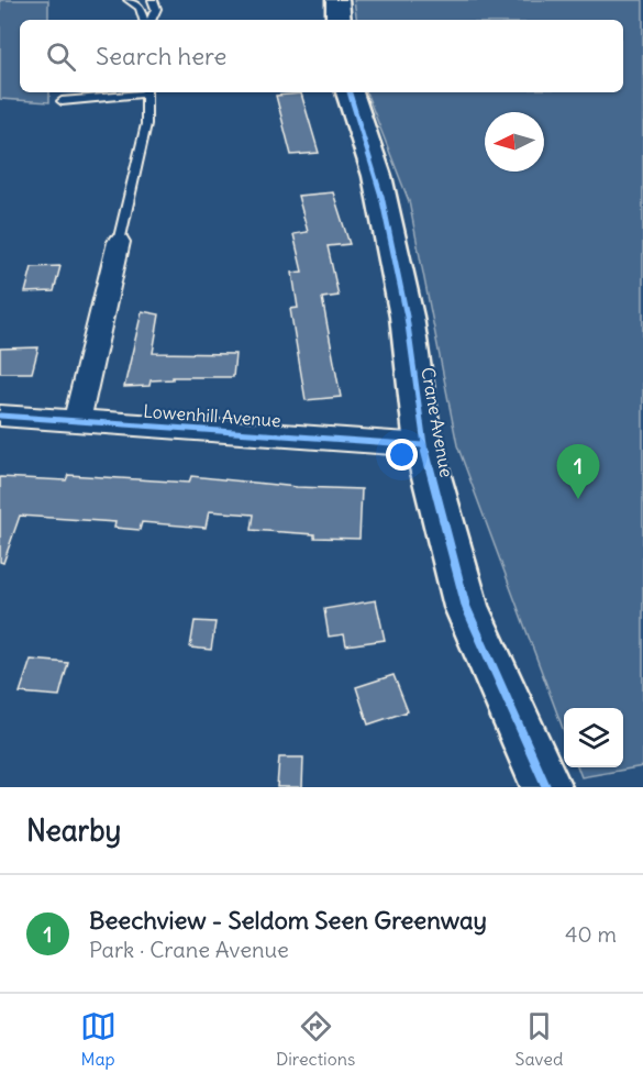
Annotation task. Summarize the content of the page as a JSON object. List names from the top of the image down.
{
  "streets": {
    "street": ["Lowenhill Avenue", "Crane Avenue"]
  },
  "crossings": [
    ["Lowenhill Avenue", "Crane Avenue"]
  ],
  "north": "left",
  "page": {
    "search": "Search here",
    "pins": "1",
    "heading": "Nearby",
    "list": [
      {
        "mark": "1",
        "name": "Beechview - Seldom Seen Greenway",
        "note": "Park · Crane Avenue",
        "value": "40 m"
      }
    ],
    "nav": ["Map", "Directions", "Saved"]
  }
}
